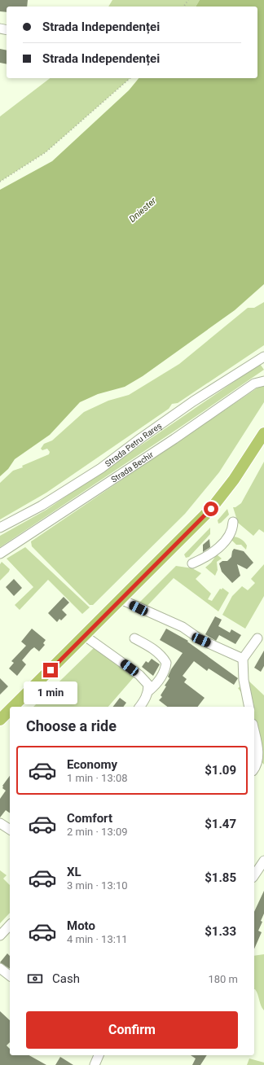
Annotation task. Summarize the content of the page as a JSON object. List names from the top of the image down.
{
  "streets": {
    "street": ["Strada Petru Rareș", "Strada Bechir"]
  },
  "water": ["Dniester"],
  "page": {
    "banner": ["Strada Independenței", "Strada Independenței"],
    "bubble": "1 min",
    "heading": "Choose a ride",
    "list": [
      {
        "name": "Economy",
        "note": "1 min · 13:08",
        "value": "$1.09"
      },
      {
        "name": "Comfort",
        "note": "2 min · 13:09",
        "value": "$1.47"
      },
      {
        "name": "XL",
        "note": "3 min · 13:10",
        "value": "$1.85"
      },
      {
        "name": "Moto",
        "note": "4 min · 13:11",
        "value": "$1.33"
      }
    ],
    "pay": ["Cash", "180 m"],
    "buttons": "Confirm"
  }
}
